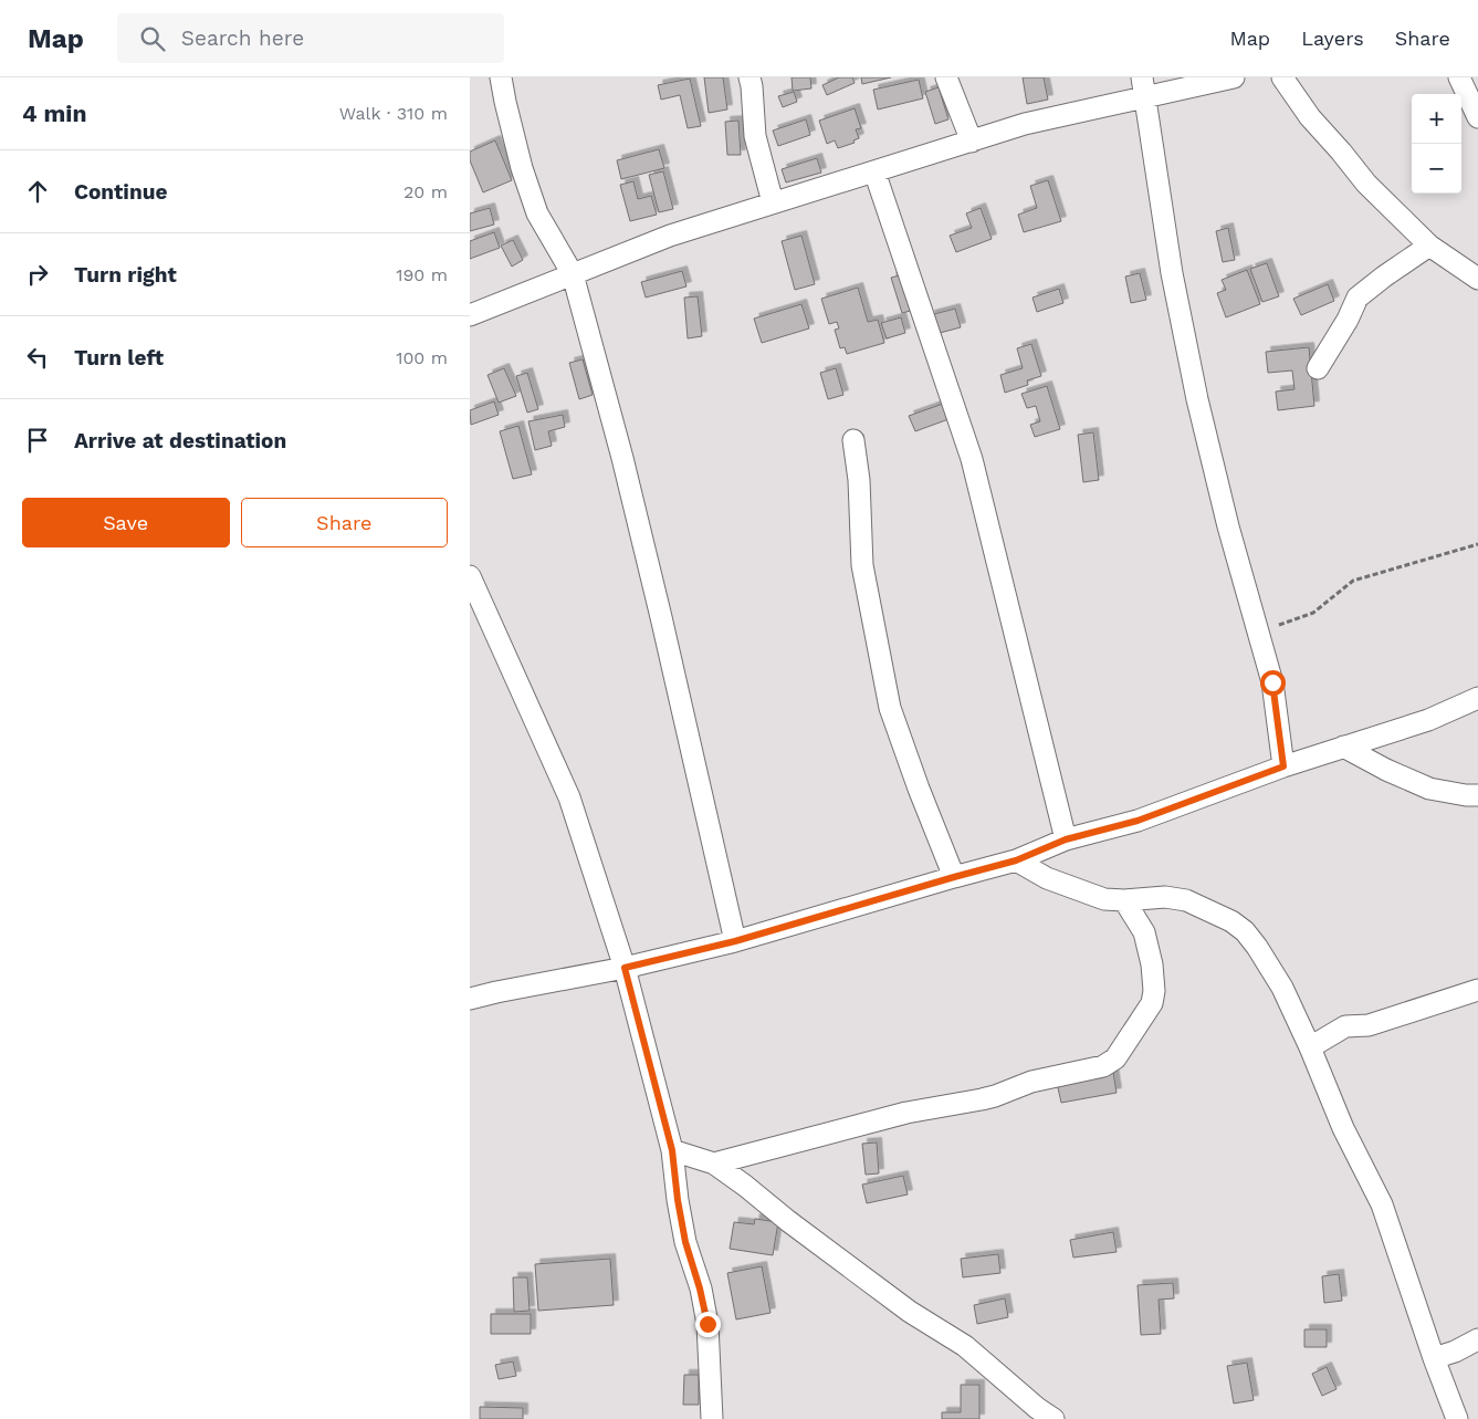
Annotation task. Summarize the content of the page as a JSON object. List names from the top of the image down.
{
  "page": {
    "header": "Map",
    "search": "Search here",
    "nav": ["Map", "Layers", "Share"],
    "heading": ["4 min", "Walk · 310 m"],
    "map_buttons": ["+", "−"],
    "list": [
      ["Continue", "20 m"],
      ["Turn right", "190 m"],
      ["Turn left", "100 m"],
      "Arrive at destination"
    ],
    "buttons": ["Save", "Share"]
  }
}
